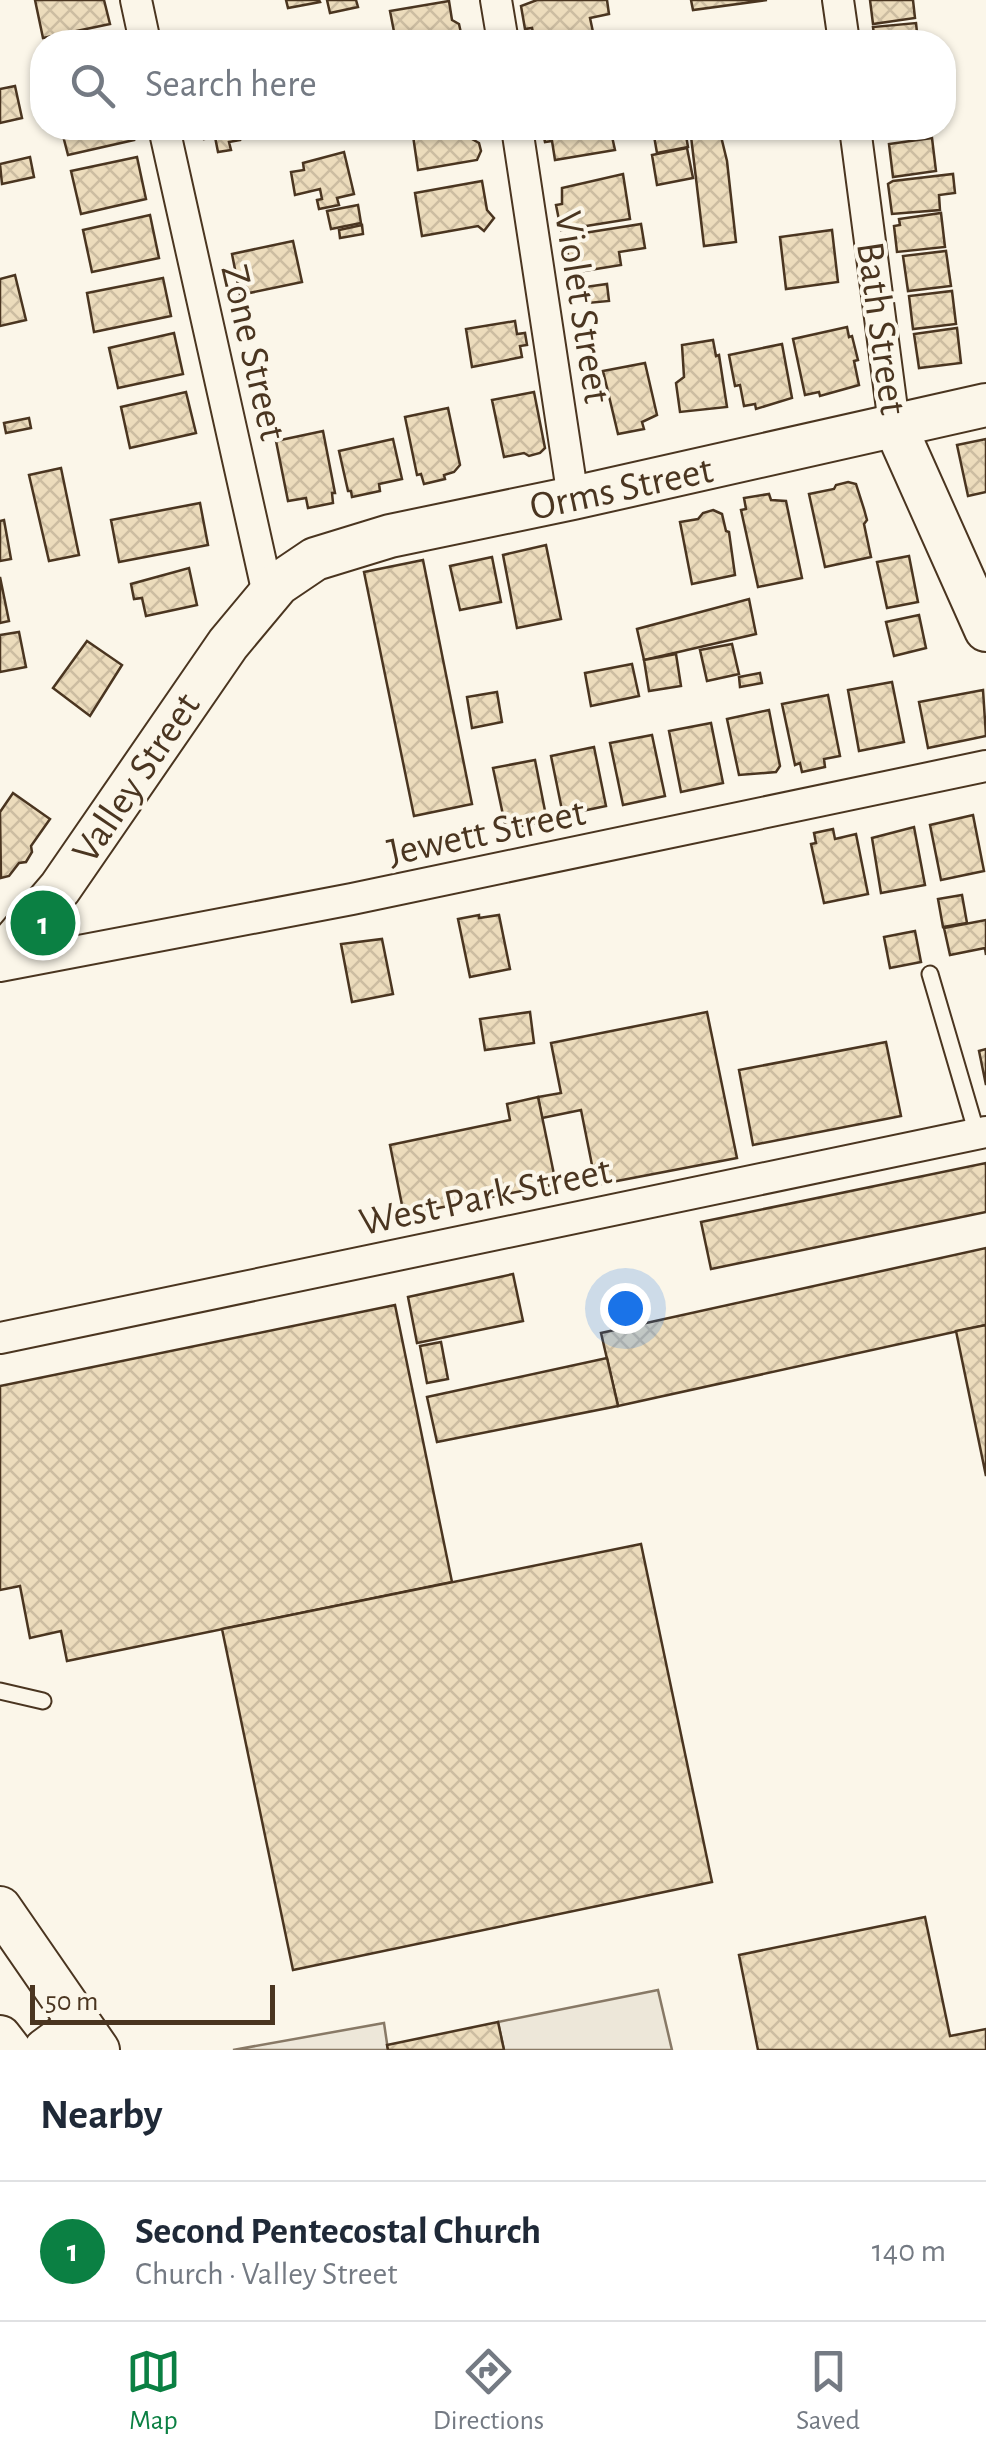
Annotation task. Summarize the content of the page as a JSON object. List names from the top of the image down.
{
  "streets": {
    "main road": ["Bath Street", "Orms Street", "Valley Street"],
    "street": [
      "Violet Street",
      "Zone Street",
      "Jewett Street",
      "West Park Street"
    ]
  },
  "crossings": [
    ["Violet Street", "Orms Street"],
    ["Bath Street", "Orms Street"],
    ["Zone Street", "Orms Street"],
    ["Zone Street", "Valley Street"],
    ["Orms Street", "Valley Street"]
  ],
  "scale_bar": "50 m",
  "page": {
    "search": "Search here",
    "pins": "1",
    "scale": "50 m",
    "heading": "Nearby",
    "list": [
      {
        "mark": "1",
        "name": "Second Pentecostal Church",
        "note": "Church · Valley Street",
        "value": "140 m"
      }
    ],
    "nav": ["Map", "Directions", "Saved"]
  }
}
